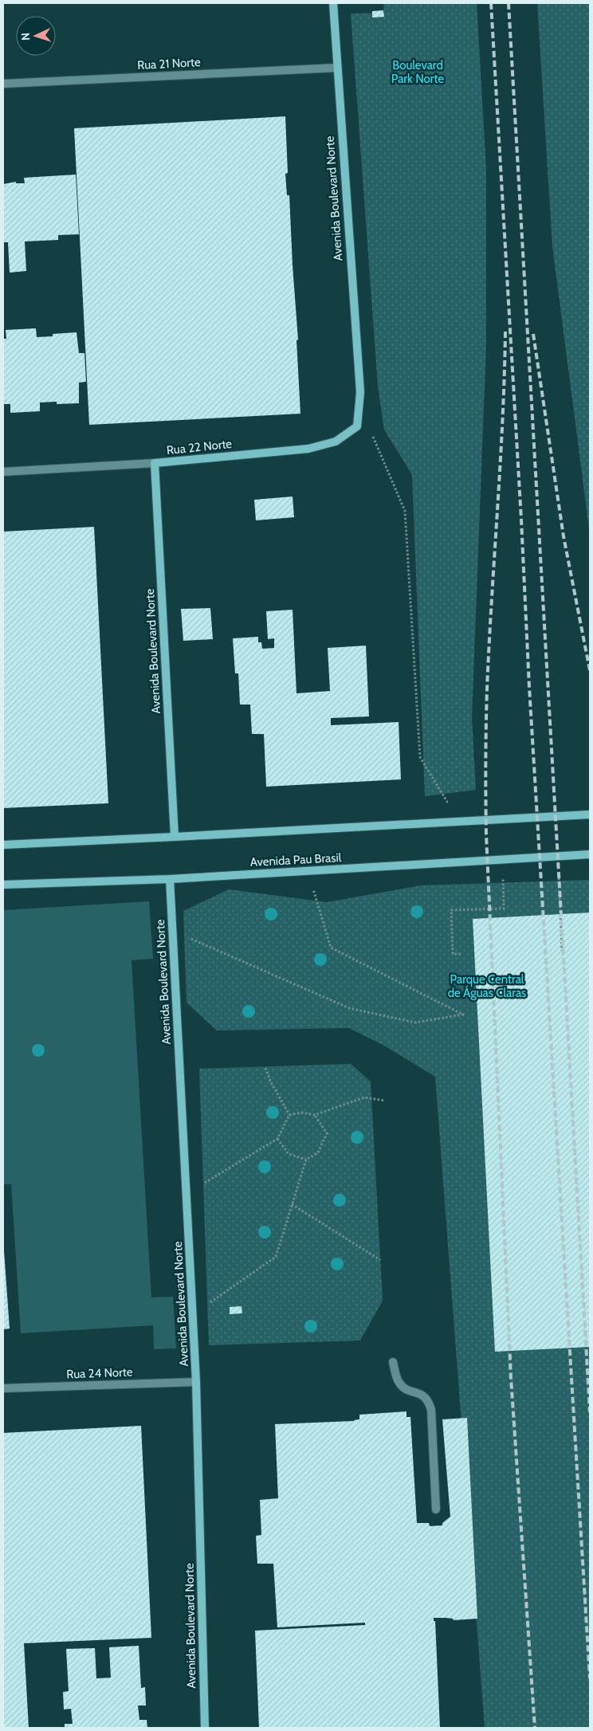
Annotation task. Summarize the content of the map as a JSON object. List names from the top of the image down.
{
  "streets": {
    "street": [
      "Rua 21 Norte",
      "Avenida Boulevard Norte",
      "Rua 22 Norte",
      "Avenida Pau Brasil",
      "Rua 24 Norte"
    ]
  },
  "crossings": [
    ["Rua 21 Norte", "Avenida Boulevard Norte"],
    ["Avenida Boulevard Norte", "Rua 22 Norte"],
    ["Avenida Boulevard Norte", "Avenida Pau Brasil"],
    ["Avenida Boulevard Norte", "Rua 24 Norte"]
  ],
  "parks": ["Boulevard Park Norte", "Parque Central de Águas Claras"],
  "north": "left"
}
